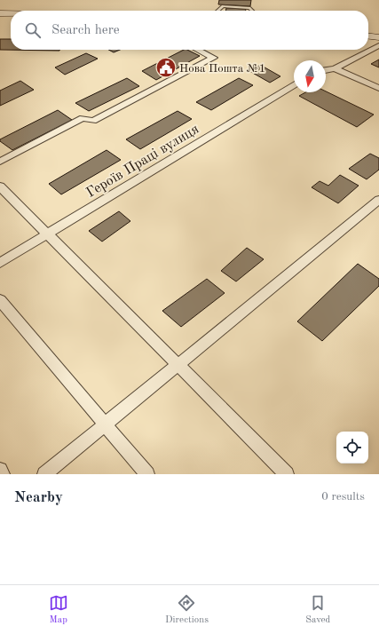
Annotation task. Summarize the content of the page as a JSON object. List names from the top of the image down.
{
  "streets": {
    "street": ["Героїв Праці вулиця"]
  },
  "places": {
    "public building": ["Нова Пошта №1"]
  },
  "north": "bottom",
  "page": {
    "search": "Search here",
    "heading": ["Nearby", "0 results"],
    "nav": ["Map", "Directions", "Saved"]
  }
}
